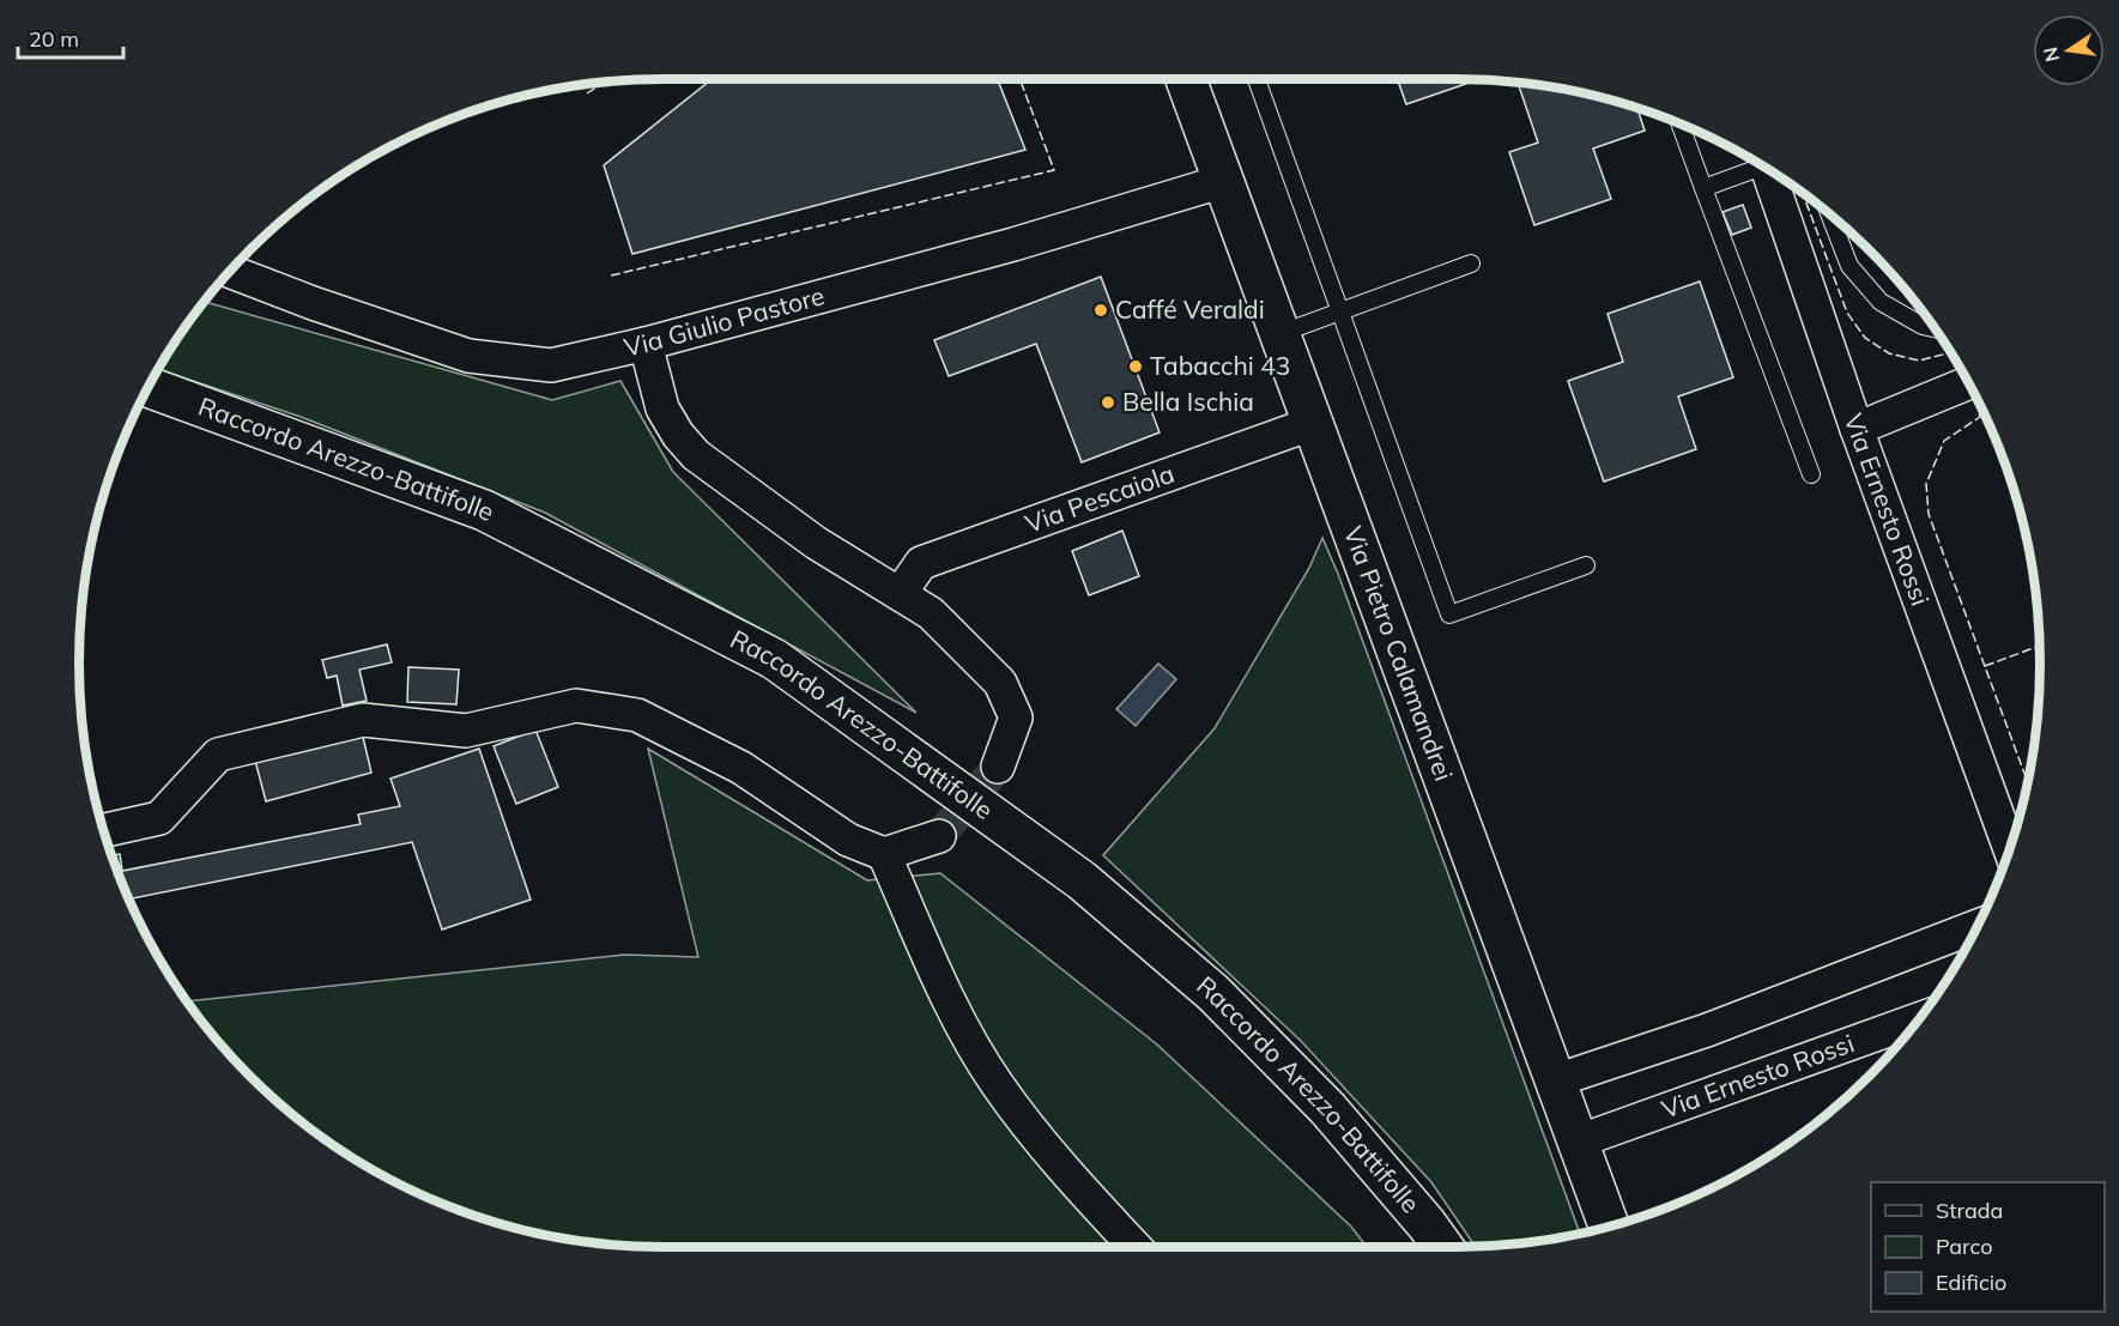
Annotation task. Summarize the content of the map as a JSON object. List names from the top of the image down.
{
  "streets": {
    "main road": ["Raccordo Arezzo-Battifolle", "Via Pietro Calamandrei"],
    "street": ["Via Giulio Pastore", "Via Pescaiola", "Via Ernesto Rossi"]
  },
  "crossings": [
    ["Via Giulio Pastore", "Via Pietro Calamandrei"],
    ["Via Pescaiola", "Via Pietro Calamandrei"],
    ["Via Ernesto Rossi", "Via Pietro Calamandrei"]
  ],
  "places": ["Caffé Veraldi", "Tabacchi 43", "Bella Ischia"],
  "legend": ["Strada", "Parco", "Edificio"],
  "scale_bar": "20 m",
  "north": "left"
}
